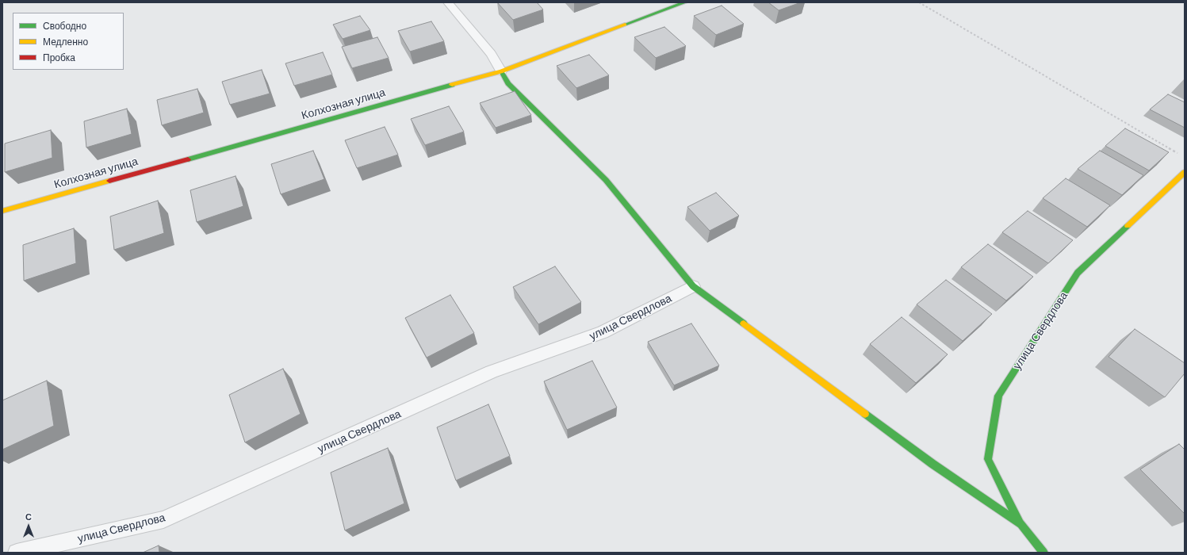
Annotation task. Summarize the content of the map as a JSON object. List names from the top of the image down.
{
  "streets": {
    "street": ["Колхозная улица", "улица Свердлова"]
  },
  "legend": ["Свободно", "Медленно", "Пробка"],
  "north": "top"
}
